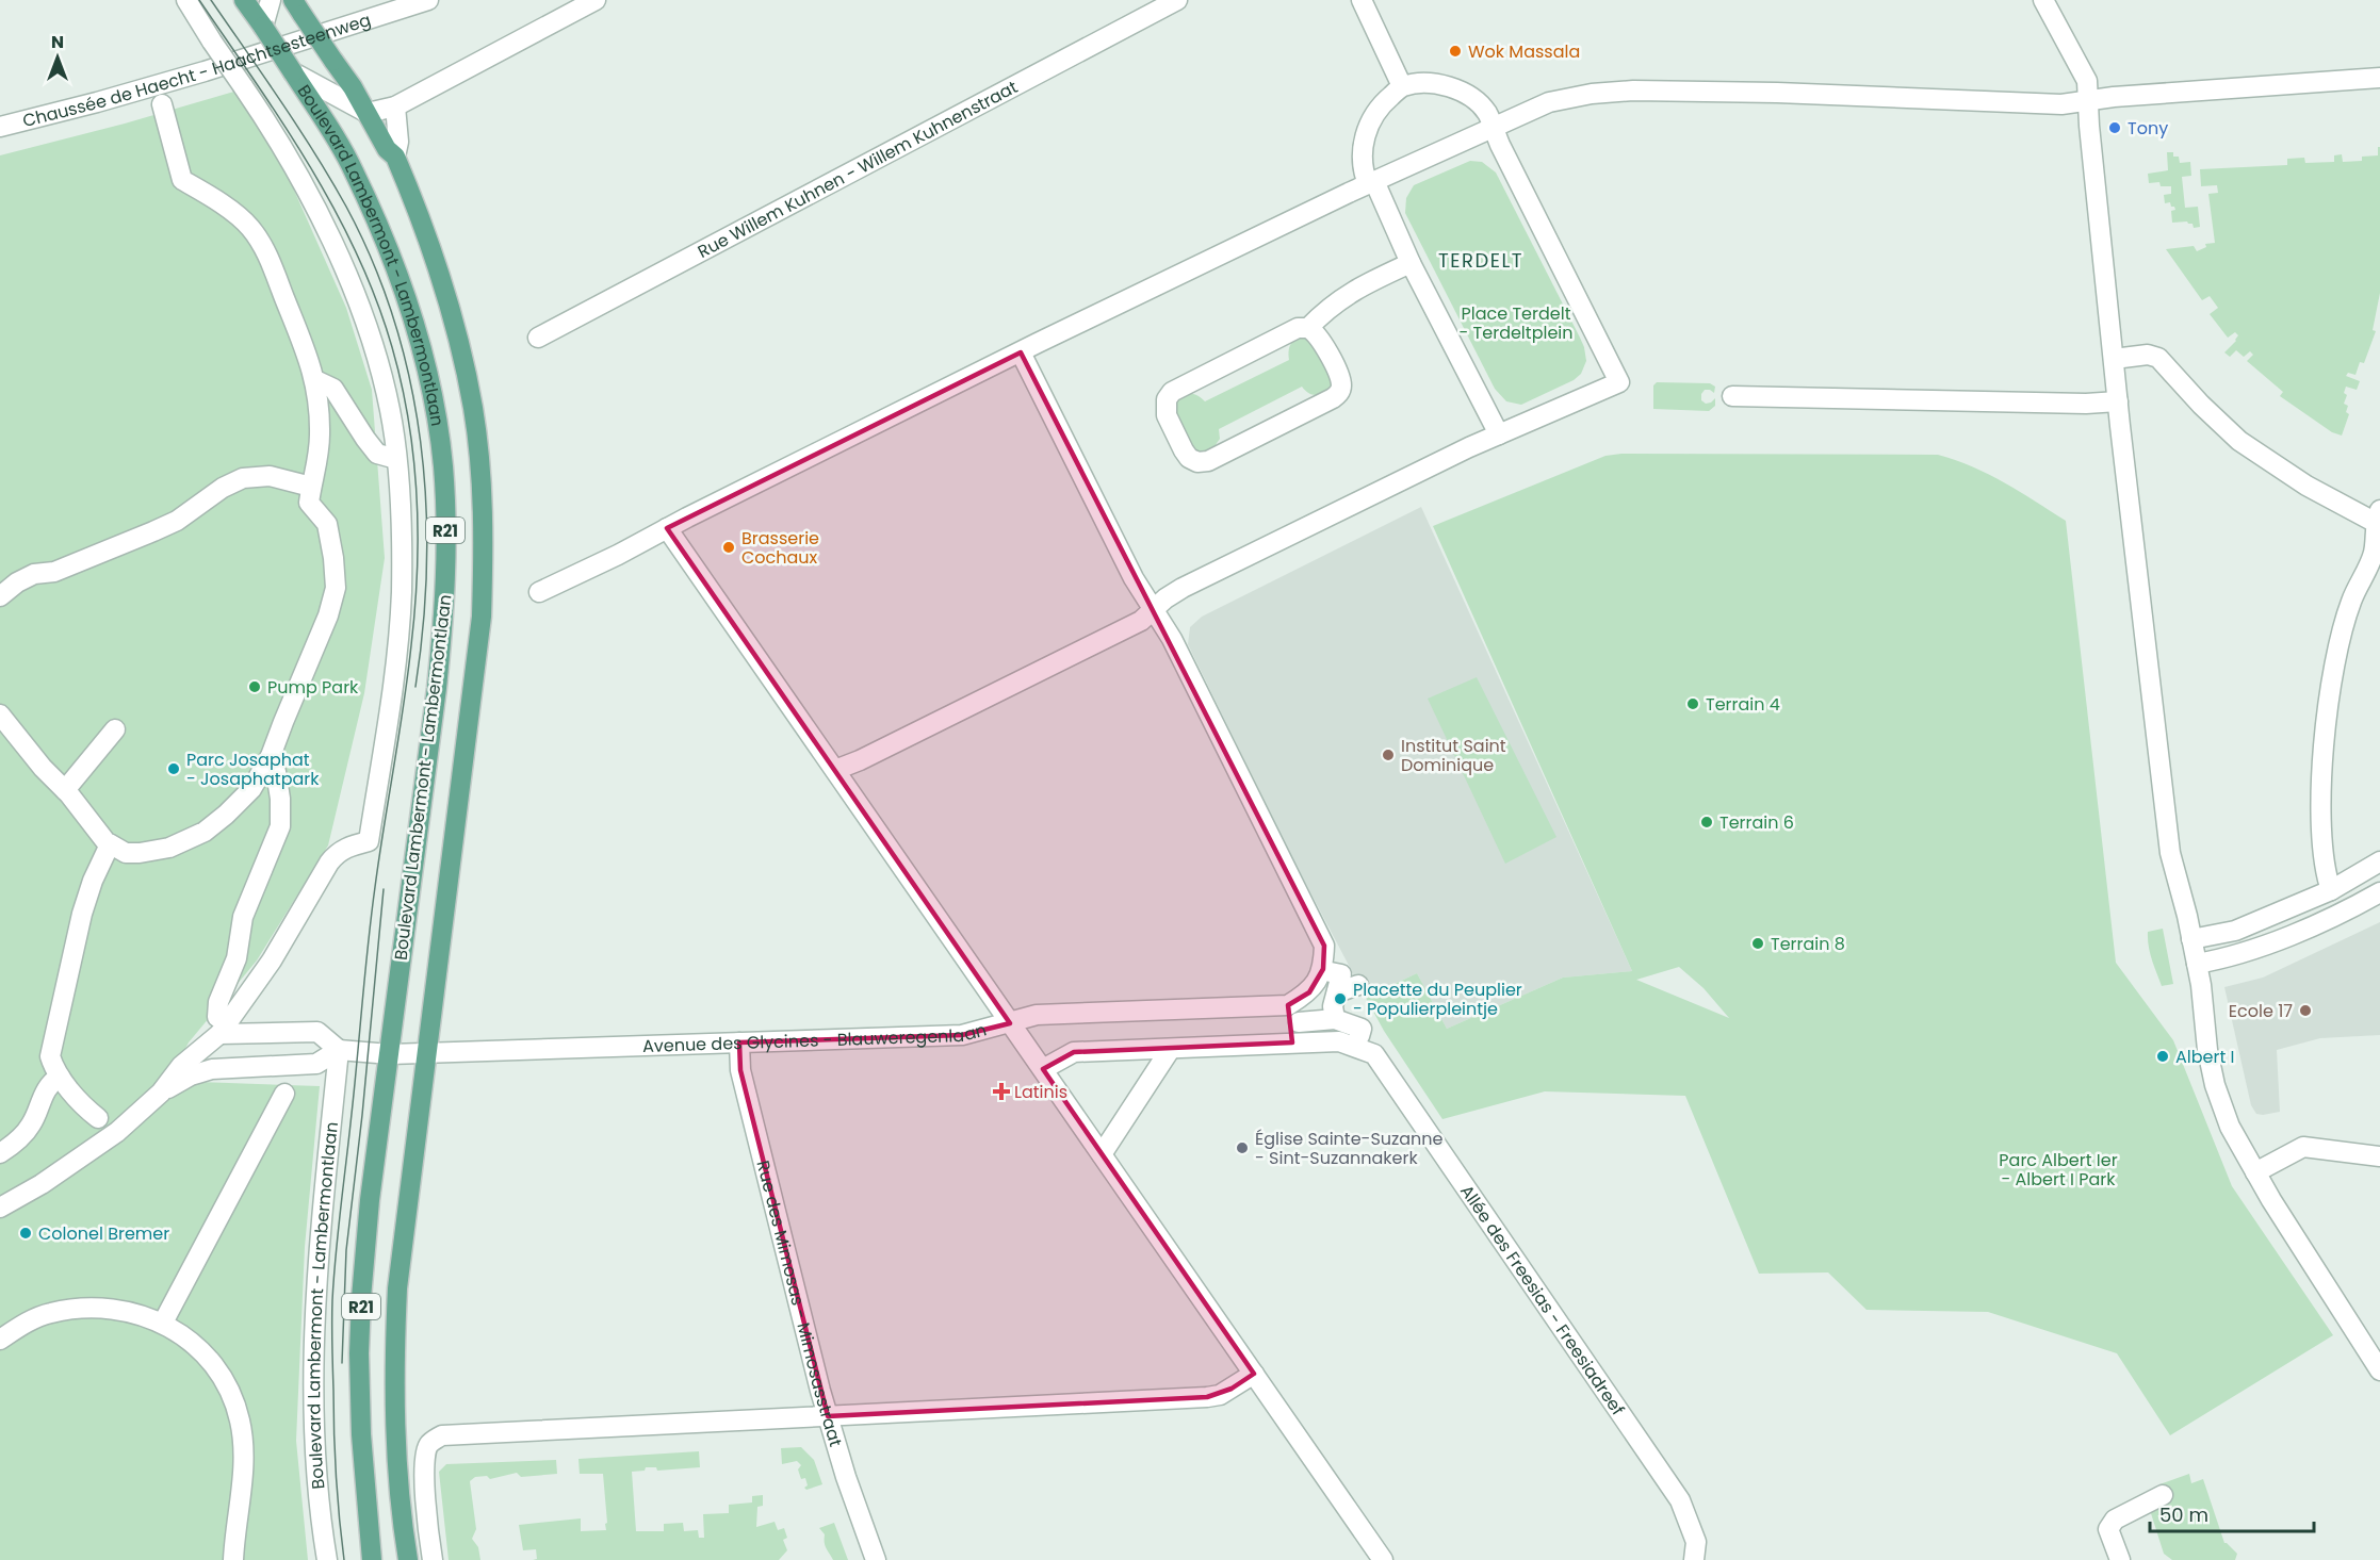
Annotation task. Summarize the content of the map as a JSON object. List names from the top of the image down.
{
  "streets": {
    "main road": ["Boulevard Lambermont - Lambermontlaan", "R21"],
    "street": [
      "Chaussée de Haecht - Haachtsesteenweg",
      "Rue Willem Kuhnen - Willem Kuhnenstraat",
      "Avenue des Glycines - Blauweregenlaan",
      "Allée des Freesias - Freesiadreef",
      "Rue des Mimosas - Mimosasstraat"
    ]
  },
  "crossings": [
    ["Boulevard Lambermont - Lambermontlaan", "Avenue des Glycines - Blauweregenlaan"],
    ["Avenue des Glycines - Blauweregenlaan", "Rue des Mimosas - Mimosasstraat"]
  ],
  "districts": ["TERDELT"],
  "parks": ["Place Terdelt - Terdeltplein", "Parc Albert Ier - Albert I Park"],
  "places": {
    "other": [
      "Wok Massala",
      "Tony",
      "Brasserie Cochaux",
      "Pump Park",
      "Terrain 4",
      "Institut Saint Dominique",
      "Parc Josaphat - Josaphatpark",
      "Terrain 6",
      "Terrain 8",
      "Placette du Peuplier - Populierpleintje",
      "Ecole 17",
      "Albert I",
      "Église Sainte-Suzanne - Sint-Suzannakerk",
      "Colonel Bremer"
    ],
    "health": ["Latinis"]
  },
  "scale_bar": "50 m",
  "north": "top"
}
